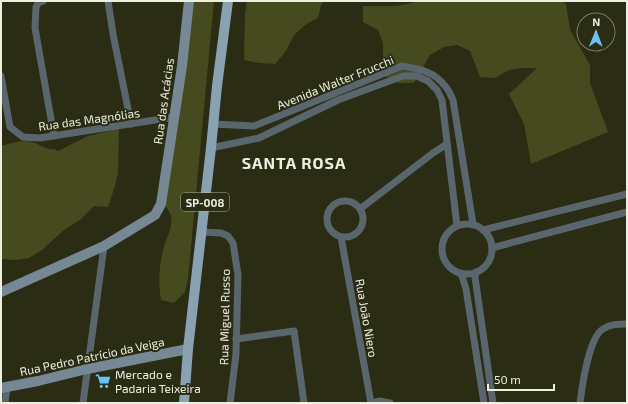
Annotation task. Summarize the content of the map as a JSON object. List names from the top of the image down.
{
  "streets": {
    "main road": ["SP-008"],
    "street": [
      "Avenida Walter Frucchi",
      "Rua das Acácias",
      "Rua das Magnólias",
      "Rua Miguel Russo",
      "Rua João Niero",
      "Rua Pedro Patrício da Veiga"
    ]
  },
  "crossings": [
    ["Avenida Walter Frucchi", "SP-008"],
    ["Rua das Acácias", "Rua das Magnólias"],
    ["SP-008", "Rua Miguel Russo"],
    ["SP-008", "Rua Pedro Patrício da Veiga"]
  ],
  "districts": ["SANTA ROSA"],
  "places": {
    "supermarket": ["Mercado e Padaria Teixeira"]
  },
  "scale_bar": "50 m",
  "north": "top"
}
